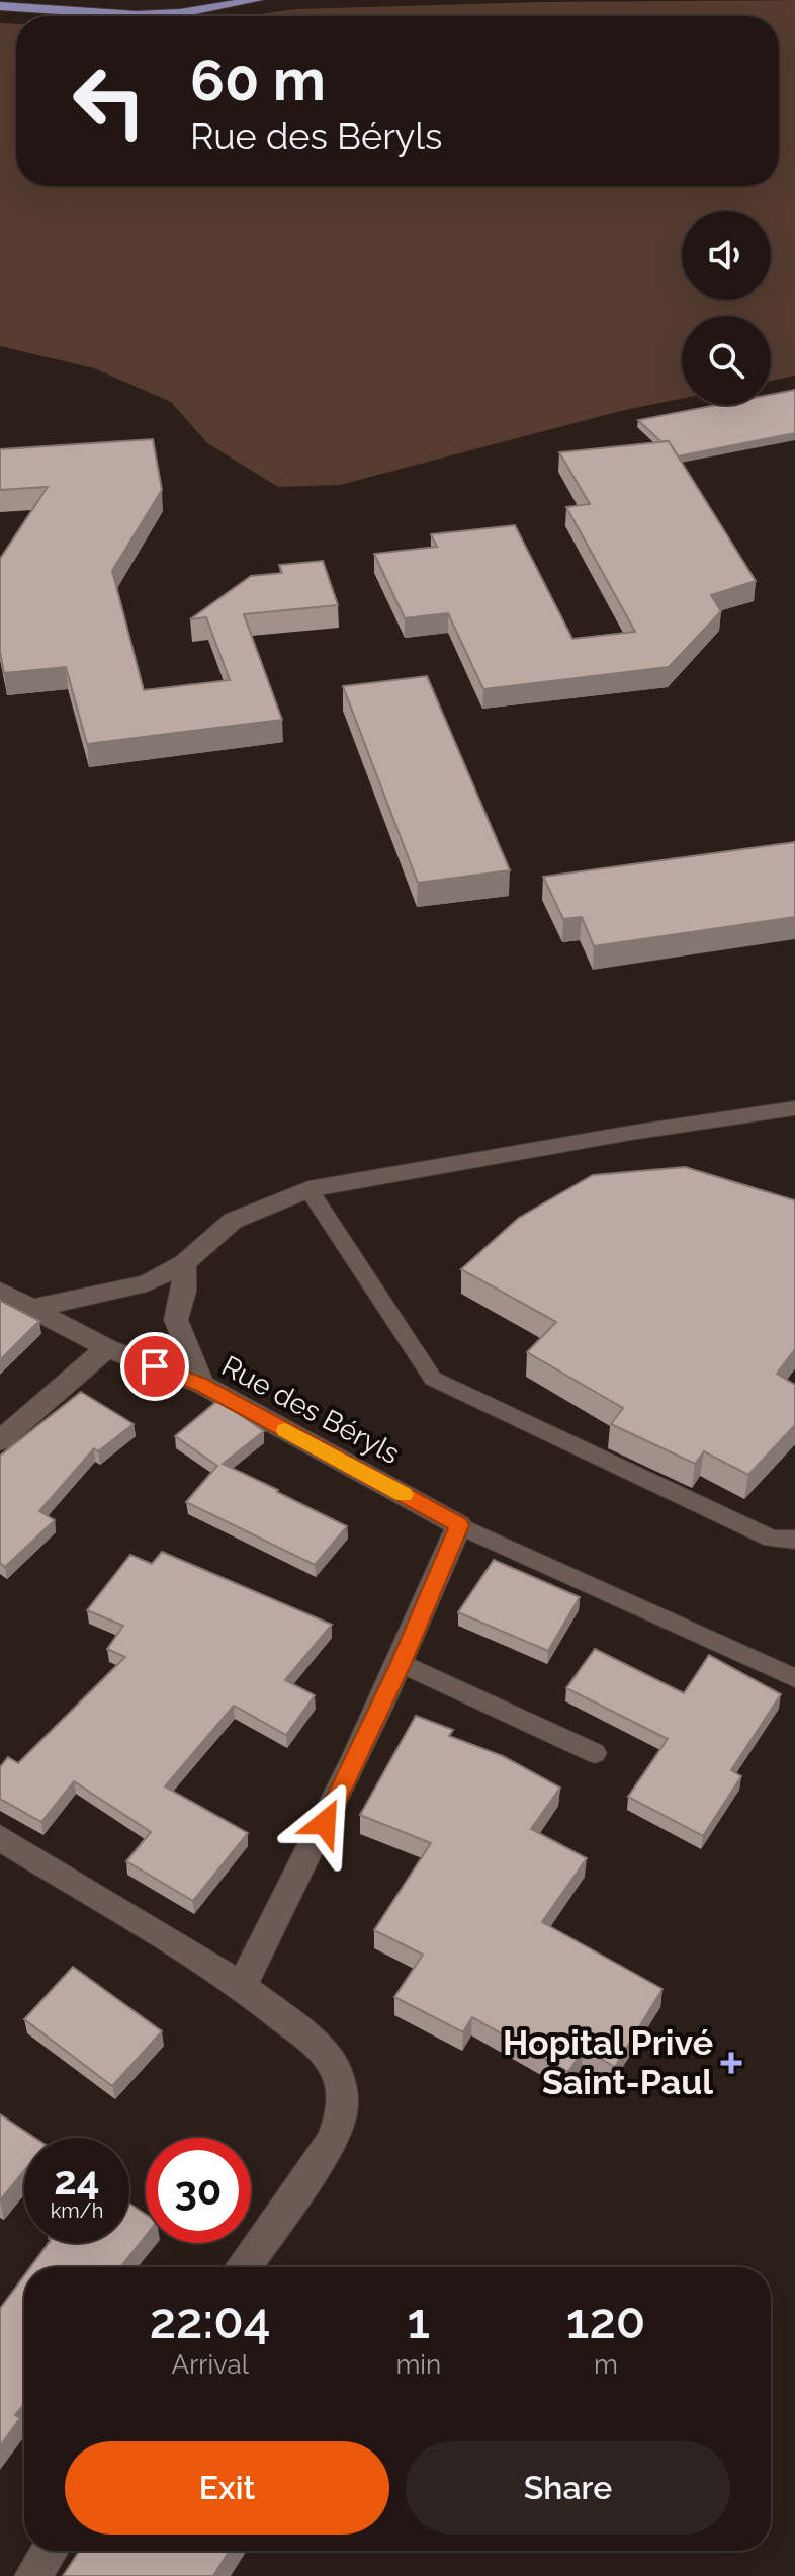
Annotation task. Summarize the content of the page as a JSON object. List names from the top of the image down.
{
  "streets": {
    "street": ["Rue des Béryls"]
  },
  "places": {
    "health": ["Hopital Privé Saint-Paul"]
  },
  "page": {
    "turn": ["60 m", "Rue des Béryls"],
    "speed": "24 km/h",
    "limit": "30",
    "eta": [
      "22:04",
      "Arrival",
      "1",
      "min",
      "120",
      "m"
    ],
    "buttons": ["Exit", "Share"]
  }
}
